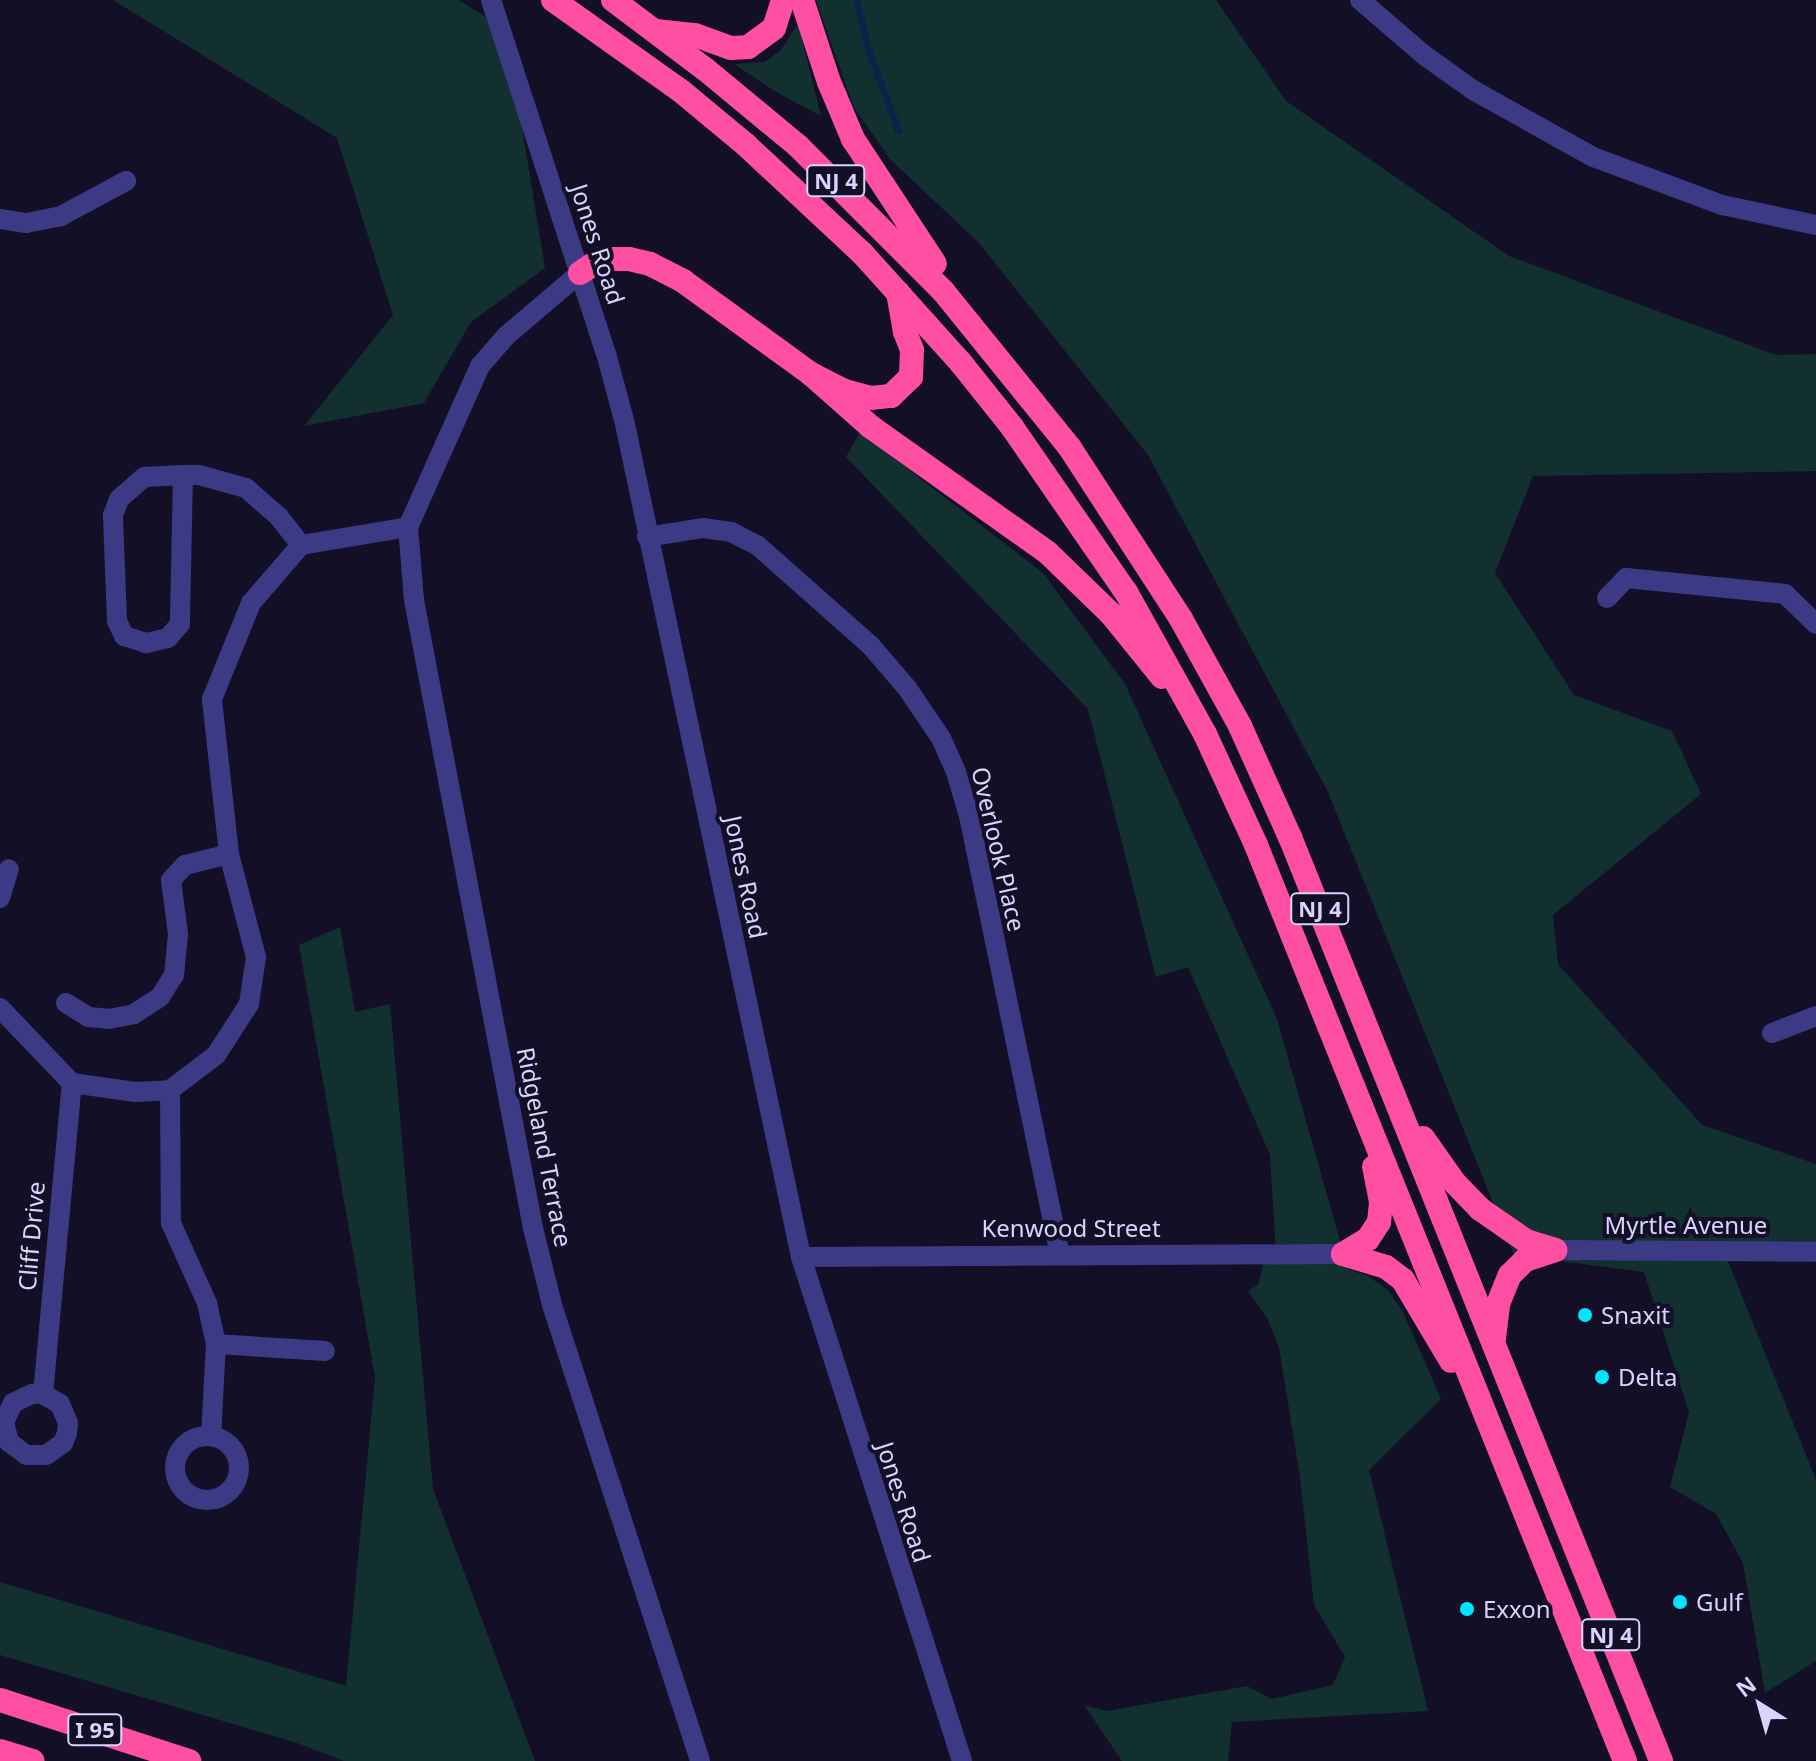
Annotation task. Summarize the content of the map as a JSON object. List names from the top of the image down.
{
  "streets": {
    "highway": ["NJ 4", "I 95"],
    "street": [
      "Jones Road",
      "Overlook Place",
      "Ridgeland Terrace",
      "Myrtle Avenue",
      "Kenwood Street",
      "Cliff Drive"
    ]
  },
  "crossings": [
    ["Jones Road", "Overlook Place"],
    ["Jones Road", "Kenwood Street"],
    ["Overlook Place", "Kenwood Street"]
  ],
  "places": [
    "Snaxit",
    "Delta",
    "Gulf",
    "Exxon"
  ],
  "north": "top left"
}
